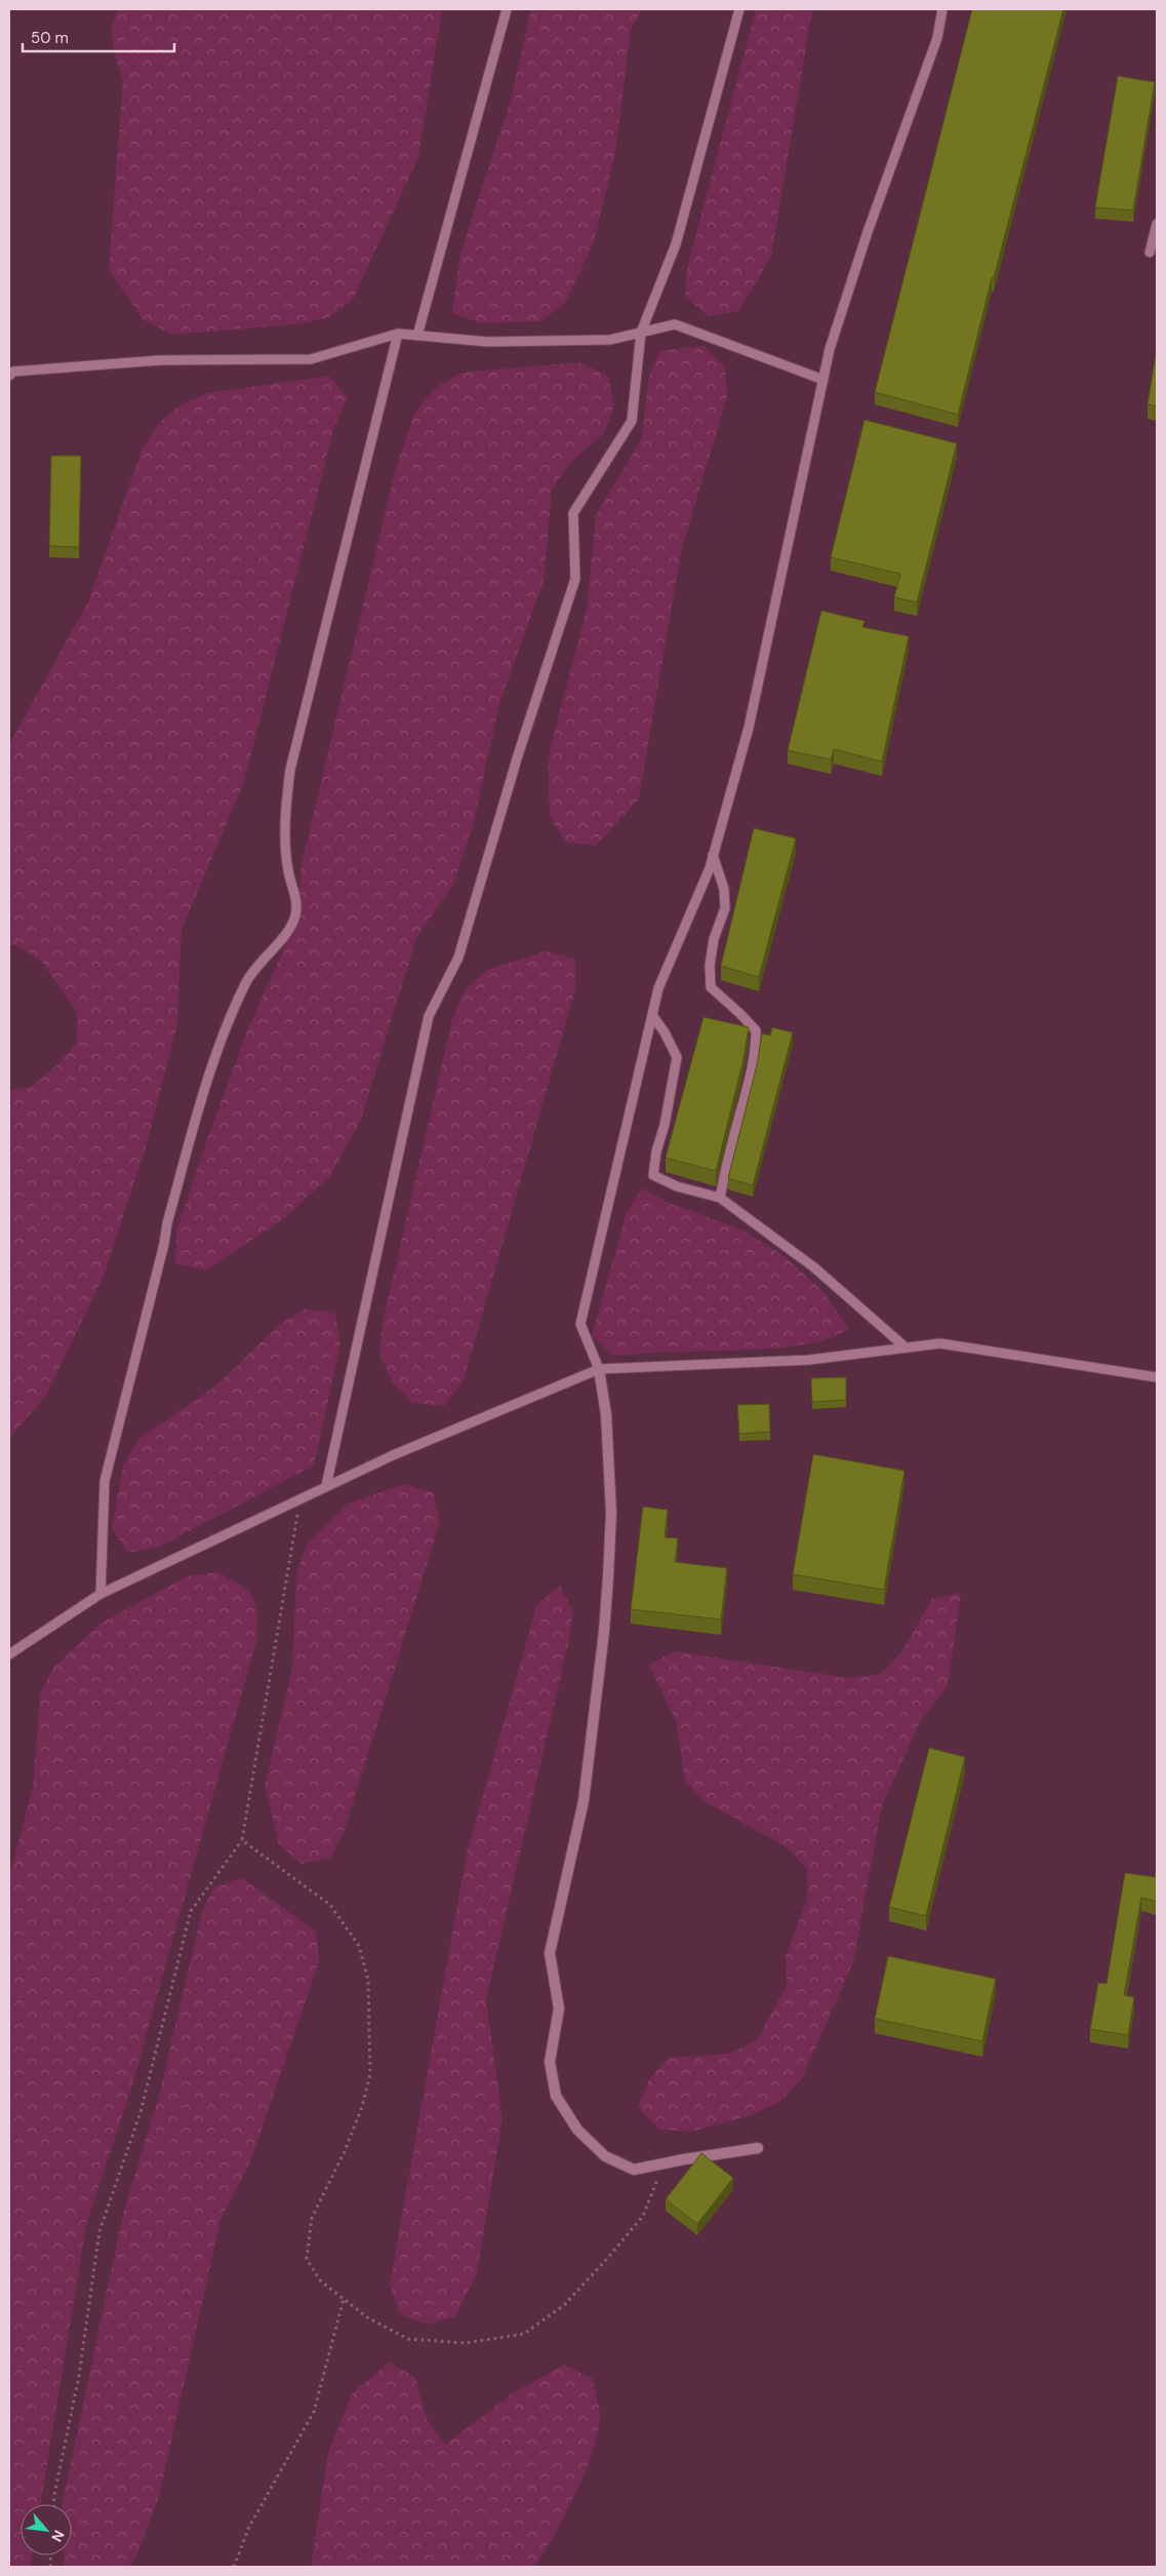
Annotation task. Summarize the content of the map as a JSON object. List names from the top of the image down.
{
  "scale_bar": "50 m",
  "north": "bottom right"
}
